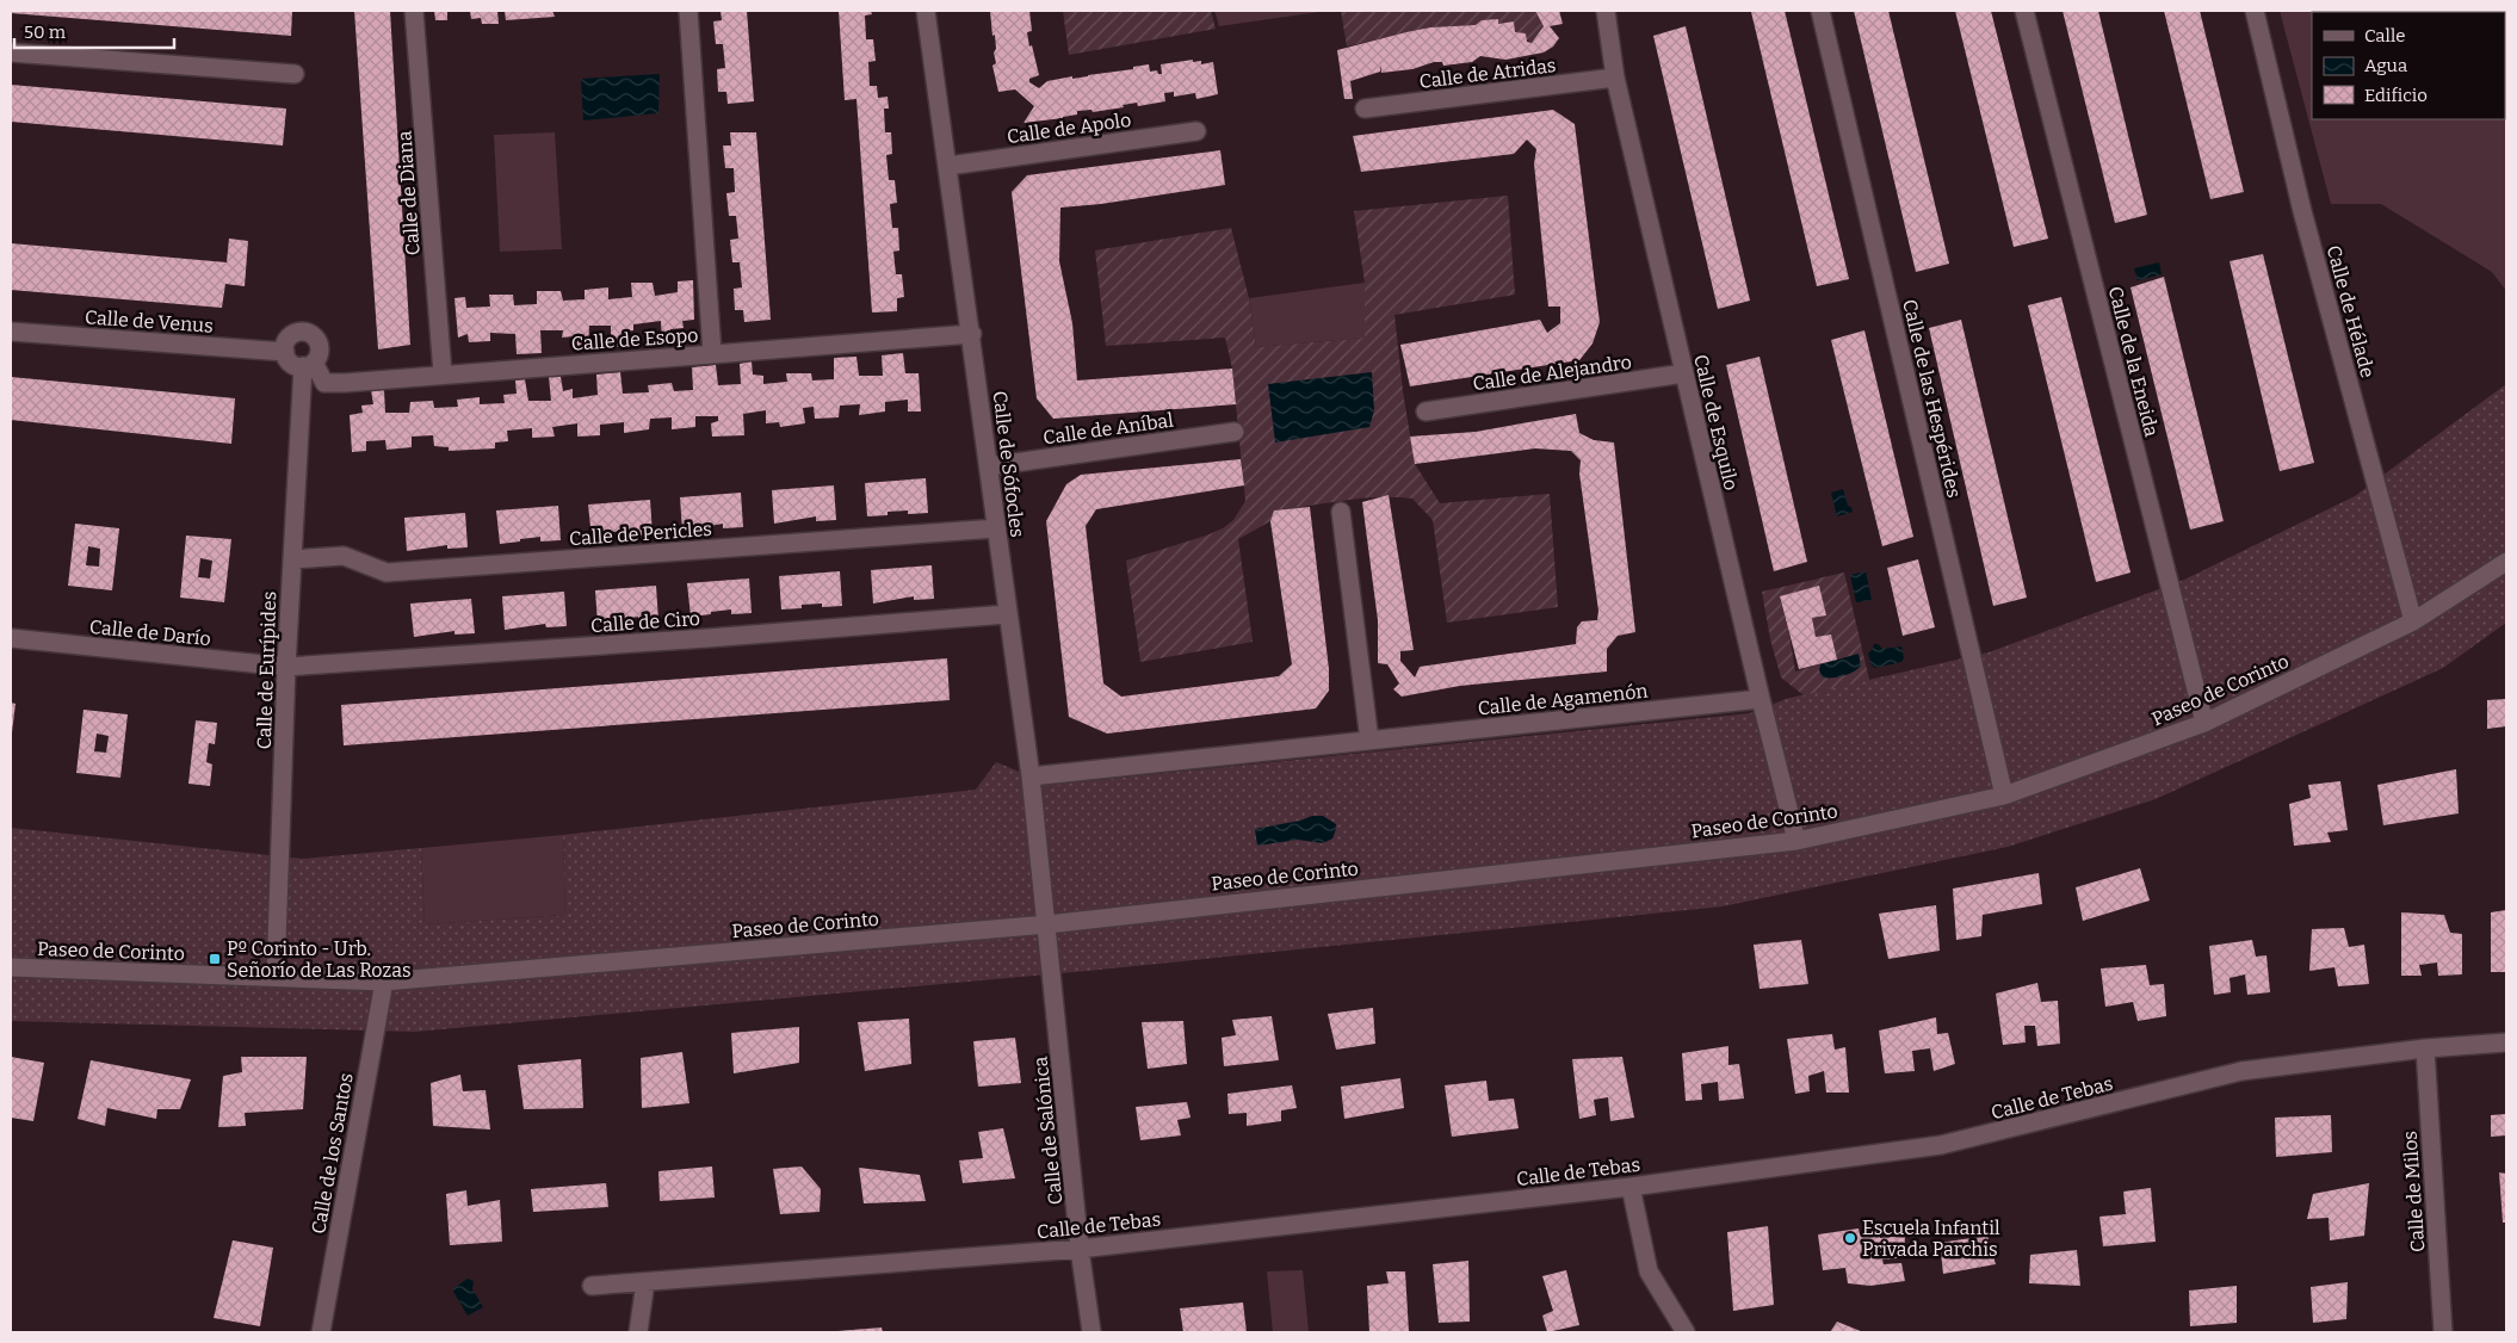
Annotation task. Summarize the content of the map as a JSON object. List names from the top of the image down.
{
  "streets": {
    "street": [
      "Calle de Atridas",
      "Calle de Apolo",
      "Calle de Diana",
      "Calle de Hélade",
      "Calle de Venus",
      "Calle de Esopo",
      "Calle de la Eneida",
      "Calle de Alejandro",
      "Calle de las Hespérides",
      "Calle de Esquilo",
      "Calle de Aníbal",
      "Calle de Sófocles",
      "Calle de Pericles",
      "Calle de Ciro",
      "Calle de Darío",
      "Calle de Eurípides",
      "Paseo de Corinto",
      "Calle de Agamenón",
      "Calle de Tebas",
      "Calle de Salónica",
      "Calle de los Santos",
      "Calle de Milos"
    ]
  },
  "crossings": [
    ["Calle de Atridas", "Calle de Esquilo"],
    ["Calle de Apolo", "Calle de Sófocles"],
    ["Calle de Diana", "Calle de Esopo"],
    ["Calle de Hélade", "Paseo de Corinto"],
    ["Calle de Venus", "Calle de Esopo"],
    ["Calle de Venus", "Calle de Eurípides"],
    ["Calle de Esopo", "Calle de Sófocles"],
    ["Calle de Esopo", "Calle de Eurípides"],
    ["Calle de la Eneida", "Paseo de Corinto"],
    ["Calle de Alejandro", "Calle de Esquilo"],
    ["Calle de las Hespérides", "Paseo de Corinto"],
    ["Calle de Esquilo", "Paseo de Corinto"],
    ["Calle de Esquilo", "Calle de Agamenón"],
    ["Calle de Aníbal", "Calle de Sófocles"],
    ["Calle de Sófocles", "Calle de Pericles"],
    ["Calle de Sófocles", "Calle de Ciro"],
    ["Calle de Sófocles", "Paseo de Corinto"],
    ["Calle de Sófocles", "Calle de Agamenón"],
    ["Calle de Sófocles", "Calle de Salónica"],
    ["Calle de Pericles", "Calle de Eurípides"],
    ["Calle de Ciro", "Calle de Darío"],
    ["Calle de Ciro", "Calle de Eurípides"],
    ["Calle de Darío", "Calle de Eurípides"],
    ["Calle de Eurípides", "Paseo de Corinto"],
    ["Paseo de Corinto", "Calle de Salónica"],
    ["Paseo de Corinto", "Calle de los Santos"],
    ["Calle de Tebas", "Calle de Salónica"],
    ["Calle de Tebas", "Calle de Milos"]
  ],
  "places": {
    "transit": ["Pº Corinto - Urb. Señorío de Las Rozas"],
    "other": ["Escuela Infantil Privada Parchis"]
  },
  "legend": ["Calle", "Agua", "Edificio"],
  "scale_bar": "50 m"
}
